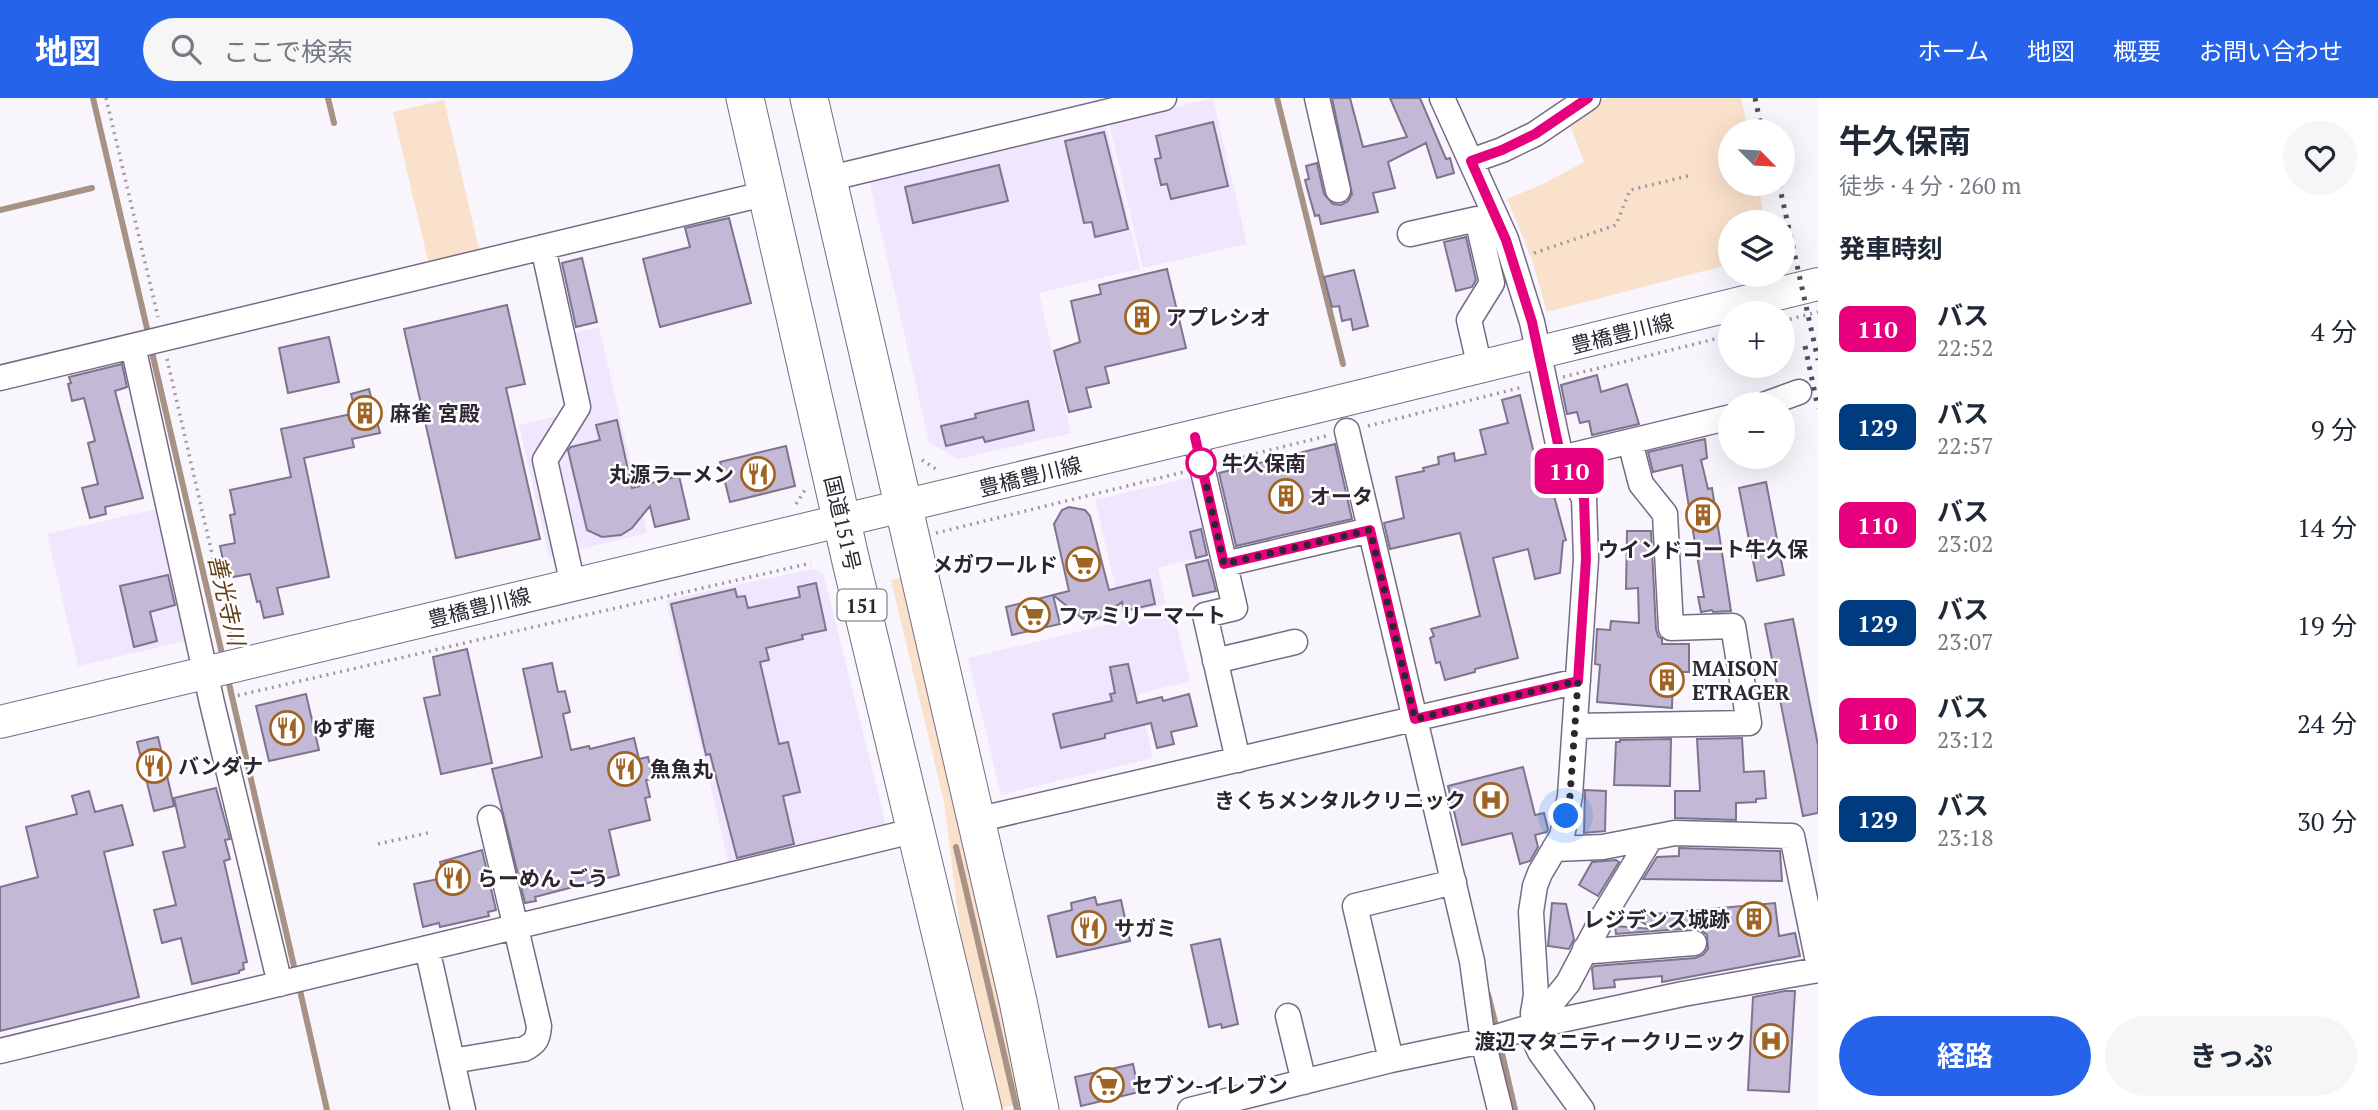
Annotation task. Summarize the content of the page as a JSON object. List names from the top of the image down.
{
  "streets": {
    "highway": ["国道151号", "151"],
    "main road": ["豊橋豊川線"]
  },
  "crossings": [
    ["豊橋豊川線", "国道151号"]
  ],
  "water": ["善光寺川"],
  "places": {
    "building": [
      "アプレシオ",
      "麻雀 宮殿",
      "オータ",
      "ウインドコート牛久保",
      "MAISON ETRAGER",
      "レジデンス城跡"
    ],
    "other": ["牛久保南"],
    "restaurant": [
      "丸源ラーメン",
      "ゆず庵",
      "バンダナ",
      "魚魚丸",
      "らーめん ごう",
      "サガミ"
    ],
    "supermarket": ["メガワールド", "ファミリーマート", "セブン-イレブン"],
    "hospital": ["きくちメンタルクリニック", "渡辺マタニティークリニック"]
  },
  "lines": ["bus line 110"],
  "north": "bottom right",
  "page": {
    "header": "地図",
    "search": "ここで検索",
    "nav": [
      "ホーム",
      "地図",
      "概要",
      "お問い合わせ"
    ],
    "on_map": "110",
    "heading": [
      ["牛久保南", "徒歩 · 4 分 · 260 m"],
      "発車時刻"
    ],
    "map_buttons": ["+", "−"],
    "list": [
      {
        "mark": "110",
        "name": "バス",
        "note": "22:52",
        "value": "4 分"
      },
      {
        "mark": "129",
        "name": "バス",
        "note": "22:57",
        "value": "9 分"
      },
      {
        "mark": "110",
        "name": "バス",
        "note": "23:02",
        "value": "14 分"
      },
      {
        "mark": "129",
        "name": "バス",
        "note": "23:07",
        "value": "19 分"
      },
      {
        "mark": "110",
        "name": "バス",
        "note": "23:12",
        "value": "24 分"
      },
      {
        "mark": "129",
        "name": "バス",
        "note": "23:18",
        "value": "30 分"
      }
    ],
    "buttons": ["経路", "きっぷ"]
  }
}
